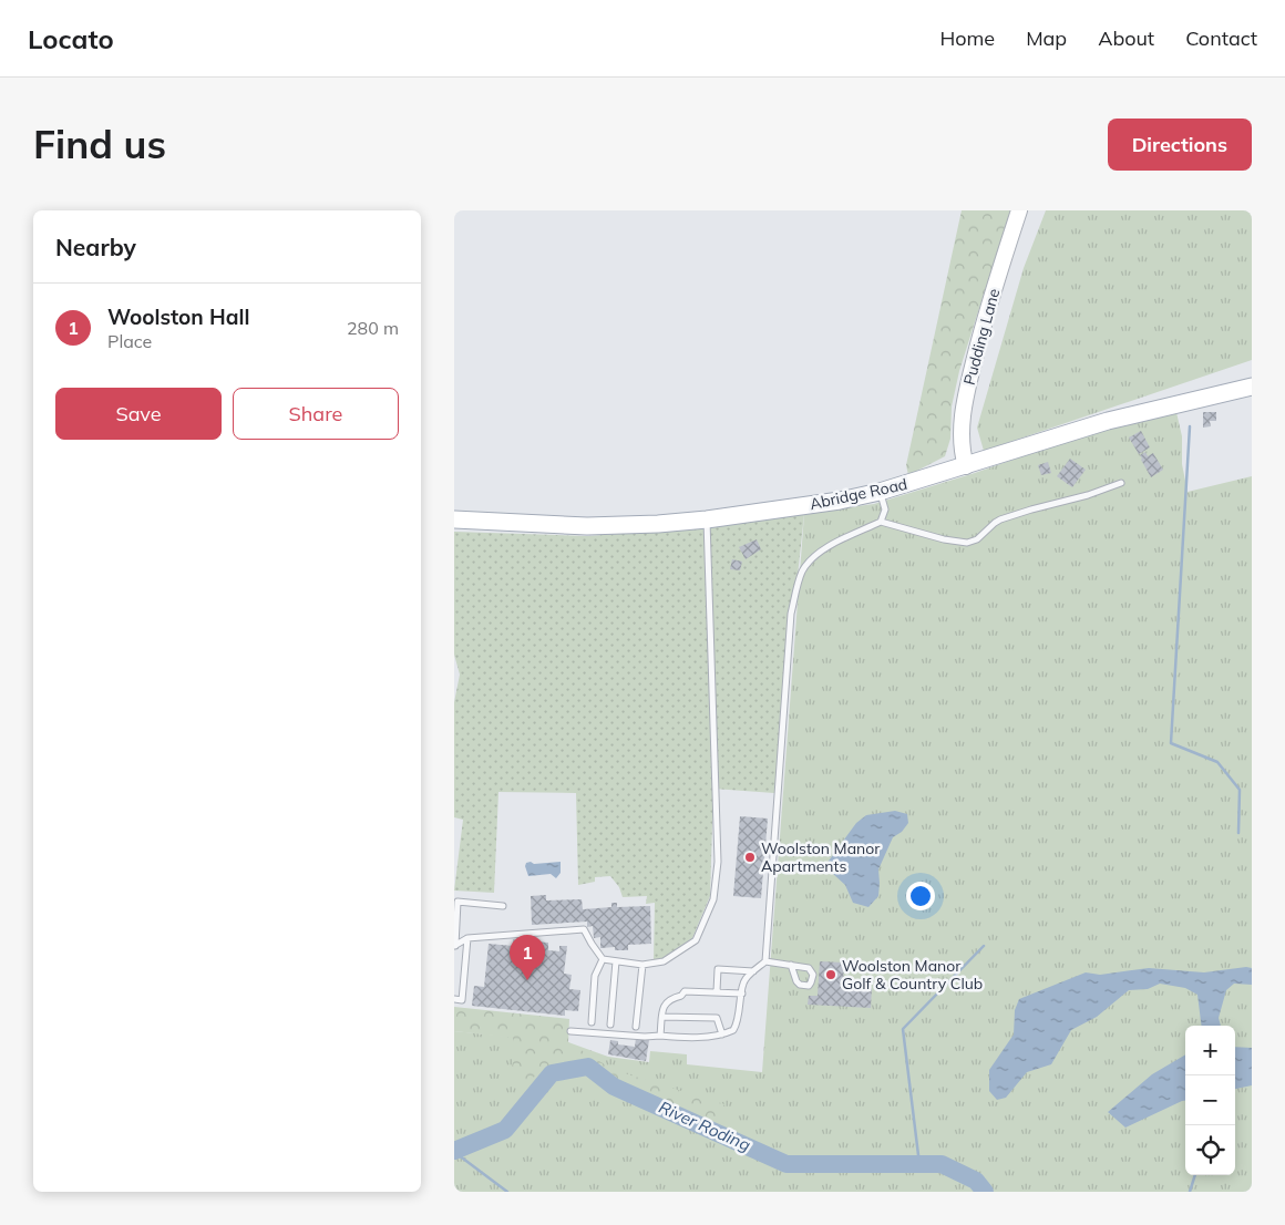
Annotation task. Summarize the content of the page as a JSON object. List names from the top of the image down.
{
  "streets": {
    "main road": ["Abridge Road"],
    "street": ["Pudding Lane"]
  },
  "crossings": [
    ["Pudding Lane", "Abridge Road"]
  ],
  "water": ["River Roding"],
  "places": ["Woolston Manor Apartments", "Woolston Manor Golf & Country Club"],
  "page": {
    "header": "Locato",
    "nav": [
      "Home",
      "Map",
      "About",
      "Contact"
    ],
    "buttons": [
      "Directions",
      ["Save", "Share"]
    ],
    "title": "Find us",
    "heading": "Nearby",
    "list": [
      {
        "mark": "1",
        "name": "Woolston Hall",
        "note": "Place",
        "value": "280 m"
      }
    ],
    "pins": "1",
    "map_buttons": ["+", "−"]
  }
}
